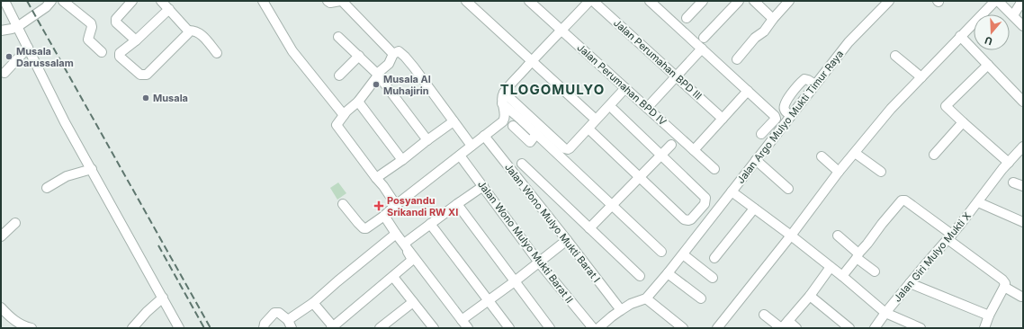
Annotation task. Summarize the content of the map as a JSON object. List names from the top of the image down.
{
  "streets": {
    "street": [
      "Jalan Perumahan BPD III",
      "Jalan Perumahan BPD IV",
      "Jalan Argo Mulyo Mukti Timur Raya",
      "Jalan Wono Mulyo Mukti Barat I",
      "Jalan Wono Mulyo Mukti Barat II",
      "Jalan Giri Mulyo Mukti X"
    ]
  },
  "crossings": [
    ["Jalan Argo Mulyo Mukti Timur Raya", "Jalan Giri Mulyo Mukti X"]
  ],
  "districts": ["TLOGOMULYO"],
  "places": {
    "other": ["Musala Darussalam", "Musala Al Muhajirin", "Musala"],
    "health": ["Posyandu Srikandi RW XI"]
  },
  "north": "bottom"
}
